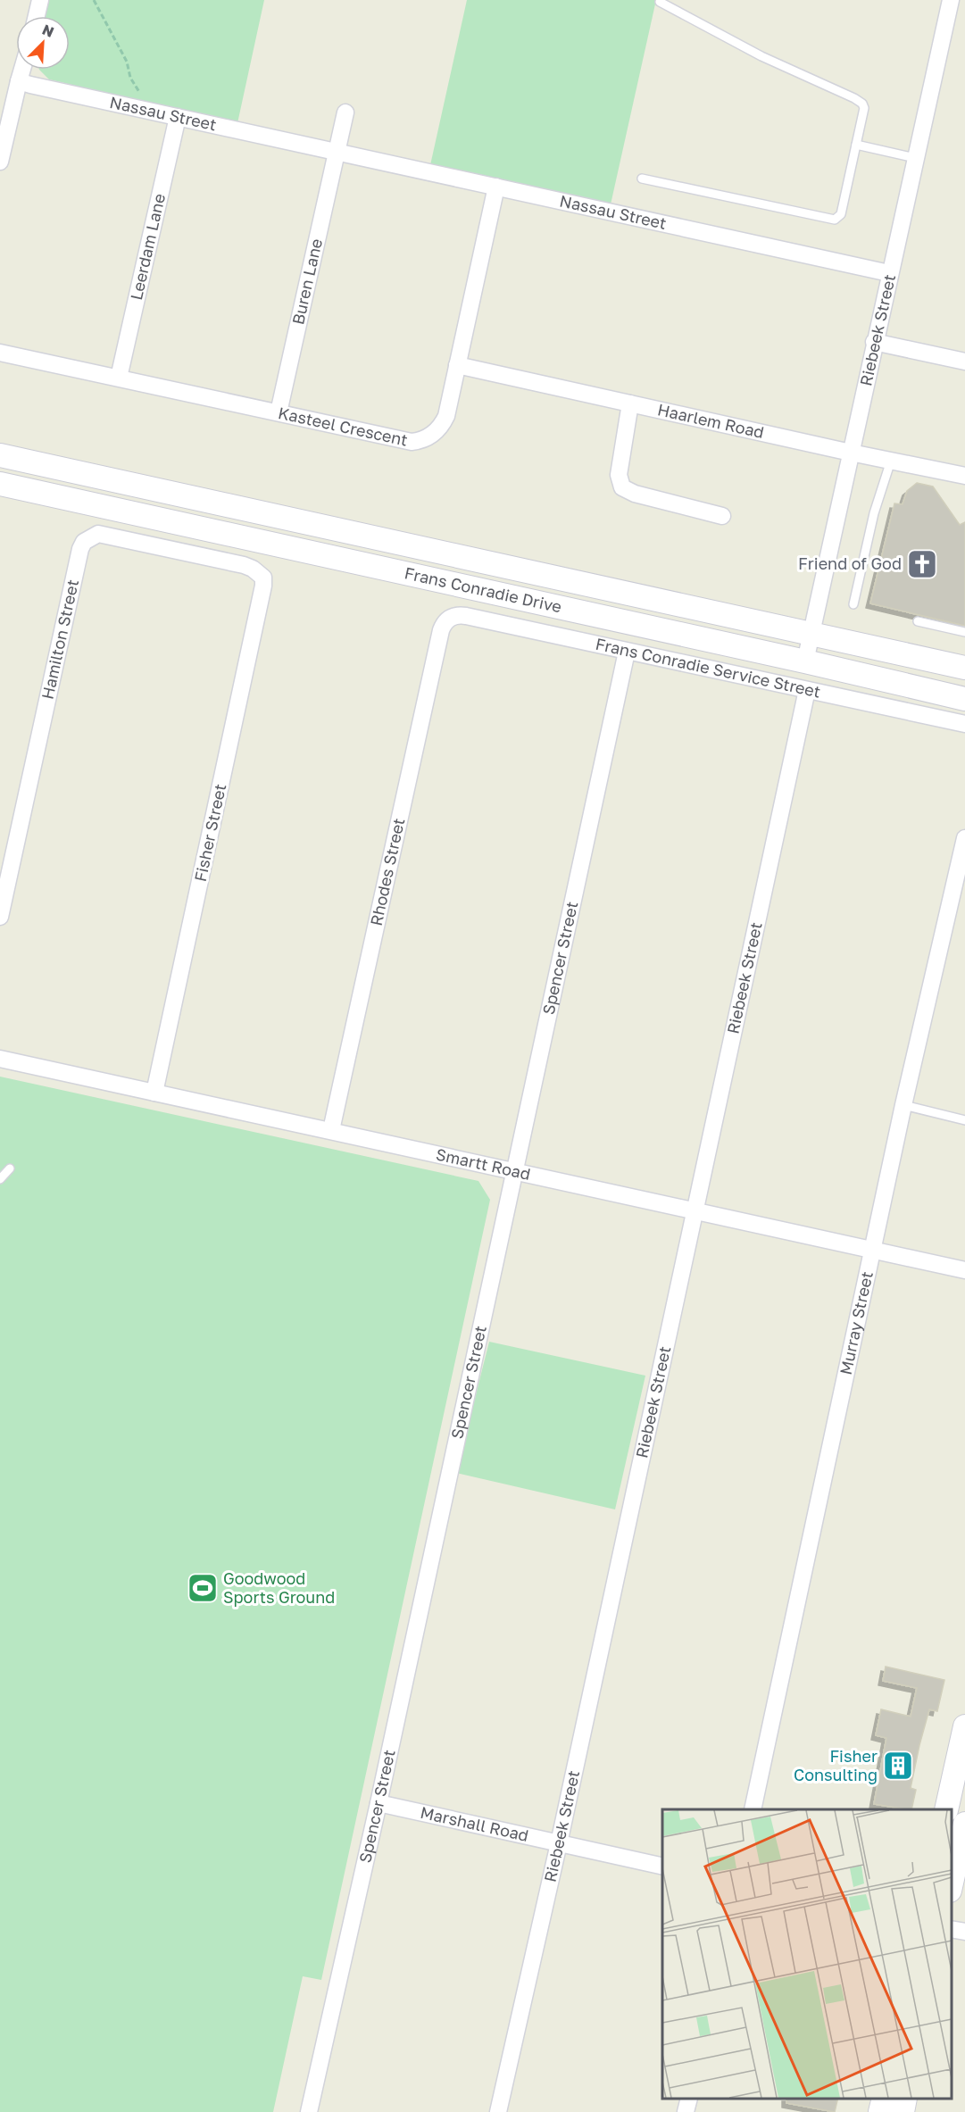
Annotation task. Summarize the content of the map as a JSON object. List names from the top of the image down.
{
  "streets": {
    "main road": ["Frans Conradie Drive"],
    "street": [
      "Nassau Street",
      "Leerdam Lane",
      "Buren Lane",
      "Riebeek Street",
      "Haarlem Road",
      "Kasteel Crescent",
      "Hamilton Street",
      "Frans Conradie Service Street",
      "Fisher Street",
      "Rhodes Street",
      "Spencer Street",
      "Smartt Road",
      "Murray Street",
      "Marshall Road"
    ]
  },
  "crossings": [
    ["Nassau Street", "Leerdam Lane"],
    ["Nassau Street", "Buren Lane"],
    ["Nassau Street", "Riebeek Street"],
    ["Nassau Street", "Kasteel Crescent"],
    ["Leerdam Lane", "Kasteel Crescent"],
    ["Buren Lane", "Kasteel Crescent"],
    ["Riebeek Street", "Haarlem Road"],
    ["Riebeek Street", "Frans Conradie Drive"],
    ["Riebeek Street", "Frans Conradie Service Street"],
    ["Riebeek Street", "Smartt Road"],
    ["Riebeek Street", "Marshall Road"],
    ["Haarlem Road", "Kasteel Crescent"],
    ["Hamilton Street", "Fisher Street"],
    ["Frans Conradie Service Street", "Rhodes Street"],
    ["Frans Conradie Service Street", "Spencer Street"],
    ["Fisher Street", "Smartt Road"],
    ["Rhodes Street", "Smartt Road"],
    ["Spencer Street", "Smartt Road"],
    ["Spencer Street", "Marshall Road"],
    ["Smartt Road", "Murray Street"]
  ],
  "places": {
    "church": ["Friend of God"],
    "sports": ["Goodwood Sports Ground"],
    "building": ["Fisher Consulting"]
  },
  "north": "top right"
}
